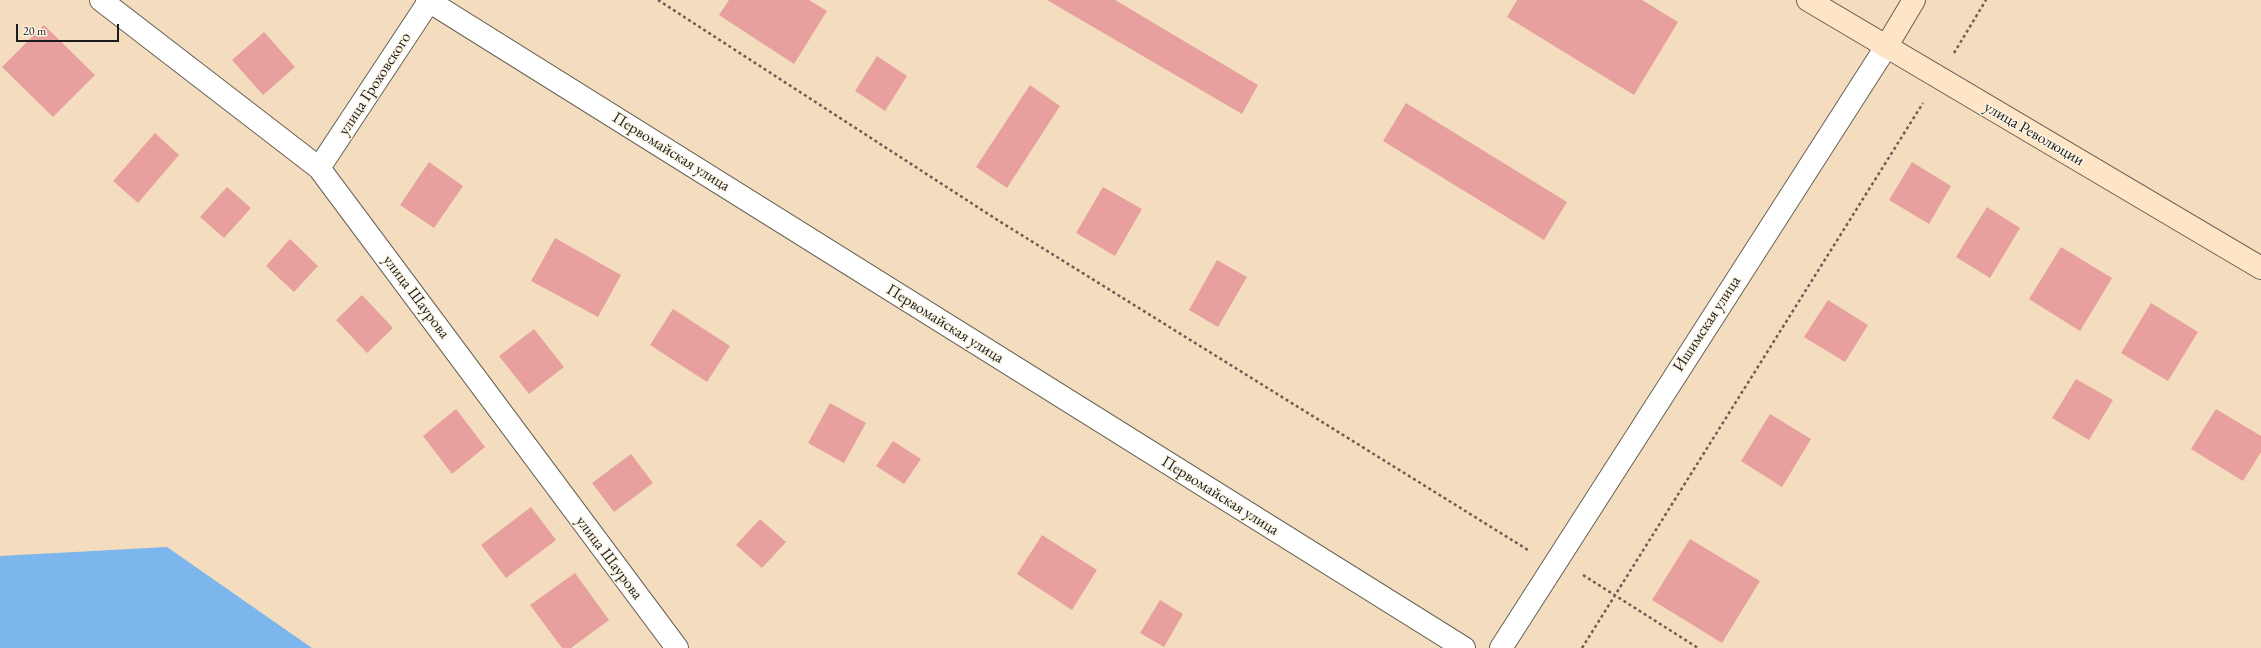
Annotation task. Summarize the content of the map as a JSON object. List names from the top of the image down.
{
  "streets": {
    "main road": ["улица Революции", "Ишимская улица"],
    "street": ["улица Гроховского", "Первомайская улица", "улица Шаурова"]
  },
  "crossings": [
    ["улица Гроховского", "Первомайская улица"],
    ["улица Гроховского", "улица Шаурова"],
    ["улица Революции", "Ишимская улица"]
  ],
  "scale_bar": "20 m"
}
